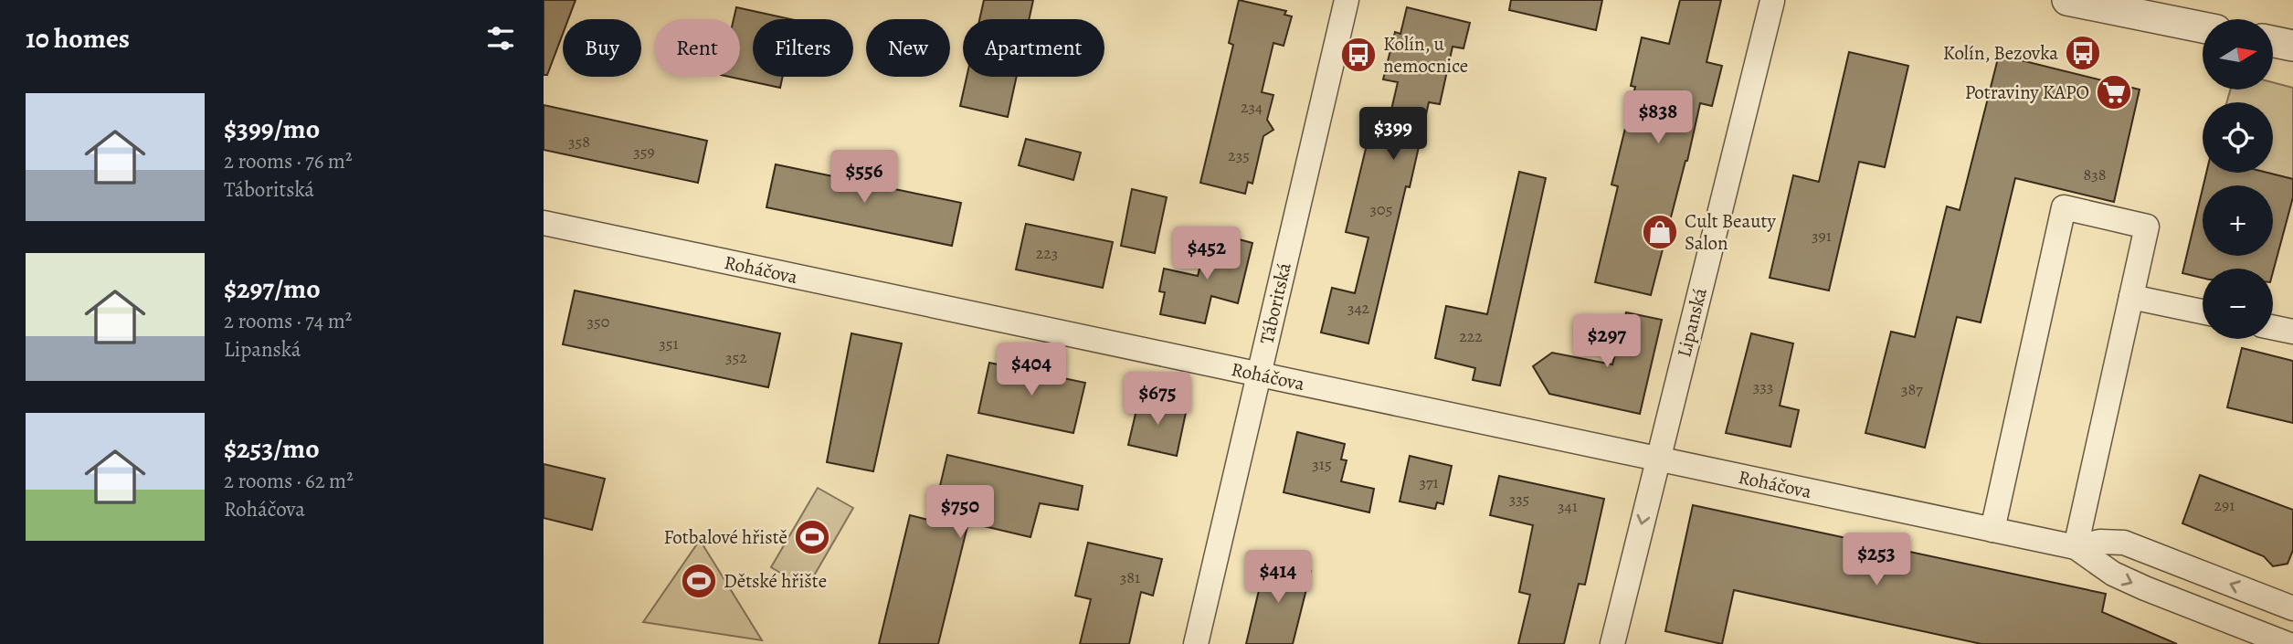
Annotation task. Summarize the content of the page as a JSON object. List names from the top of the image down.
{
  "streets": {
    "street": ["Roháčova", "Táboritská", "Lipanská"]
  },
  "crossings": [
    ["Roháčova", "Táboritská"],
    ["Roháčova", "Lipanská"]
  ],
  "places": {
    "bus stop": ["Kolín, Bezovka", "Kolín, u nemocnice"],
    "supermarket": ["Potraviny KAPO"],
    "shop": ["Cult Beauty Salon"],
    "sports": ["Fotbalové hřistě", "Dětské hřište"]
  },
  "house_numbers": [
    "234",
    "358",
    "359",
    "235",
    "838",
    "305",
    "391",
    "223",
    "342",
    "350",
    "222",
    "351",
    "352",
    "333",
    "387",
    "315",
    "371",
    "335",
    "291",
    "341",
    "381"
  ],
  "north": "right",
  "page": {
    "heading": "10 homes",
    "map_buttons": ["+", "−"],
    "chip": [
      "Buy",
      "Rent",
      "Filters",
      "New",
      "Apartment"
    ],
    "list": [
      {
        "name": "$399/mo",
        "note": "2 rooms · 76 m² · Táboritská"
      },
      {
        "name": "$297/mo",
        "note": "2 rooms · 74 m² · Lipanská"
      },
      {
        "name": "$253/mo",
        "note": "2 rooms · 62 m² · Roháčova"
      }
    ],
    "price": [
      "$838",
      "$399",
      "$556",
      "$452",
      "$297",
      "$404",
      "$675",
      "$750",
      "$253",
      "$414"
    ]
  }
}
